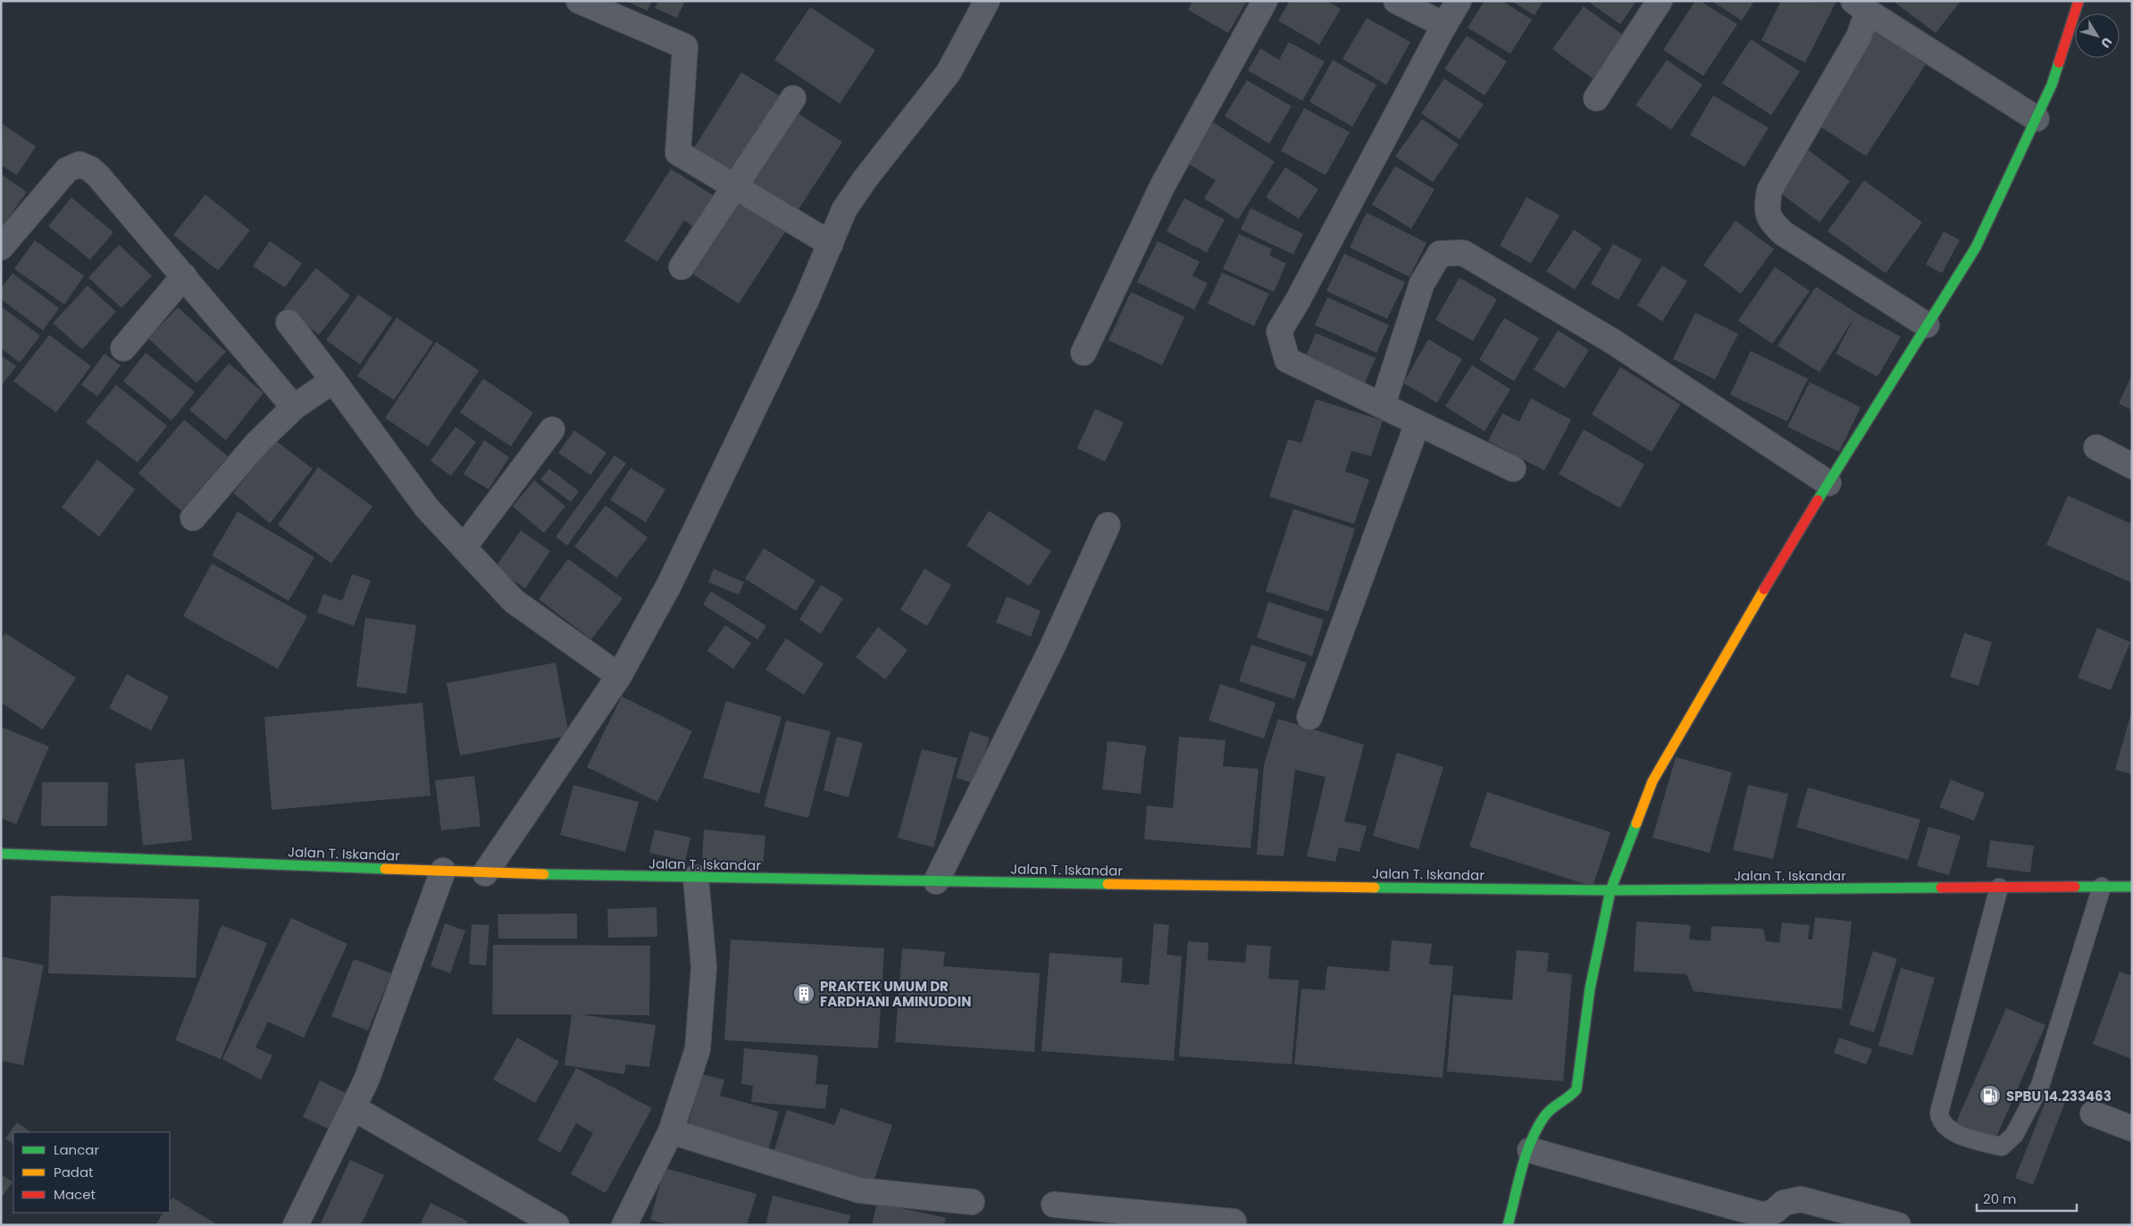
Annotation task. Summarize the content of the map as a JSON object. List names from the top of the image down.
{
  "streets": {
    "street": ["Jalan T. Iskandar"]
  },
  "places": {
    "building": ["PRAKTEK UMUM DR FARDHANI AMINUDDIN"],
    "fuel station": ["SPBU 14.233463"]
  },
  "legend": ["Lancar", "Padat", "Macet"],
  "scale_bar": "20 m",
  "north": "bottom right"
}
